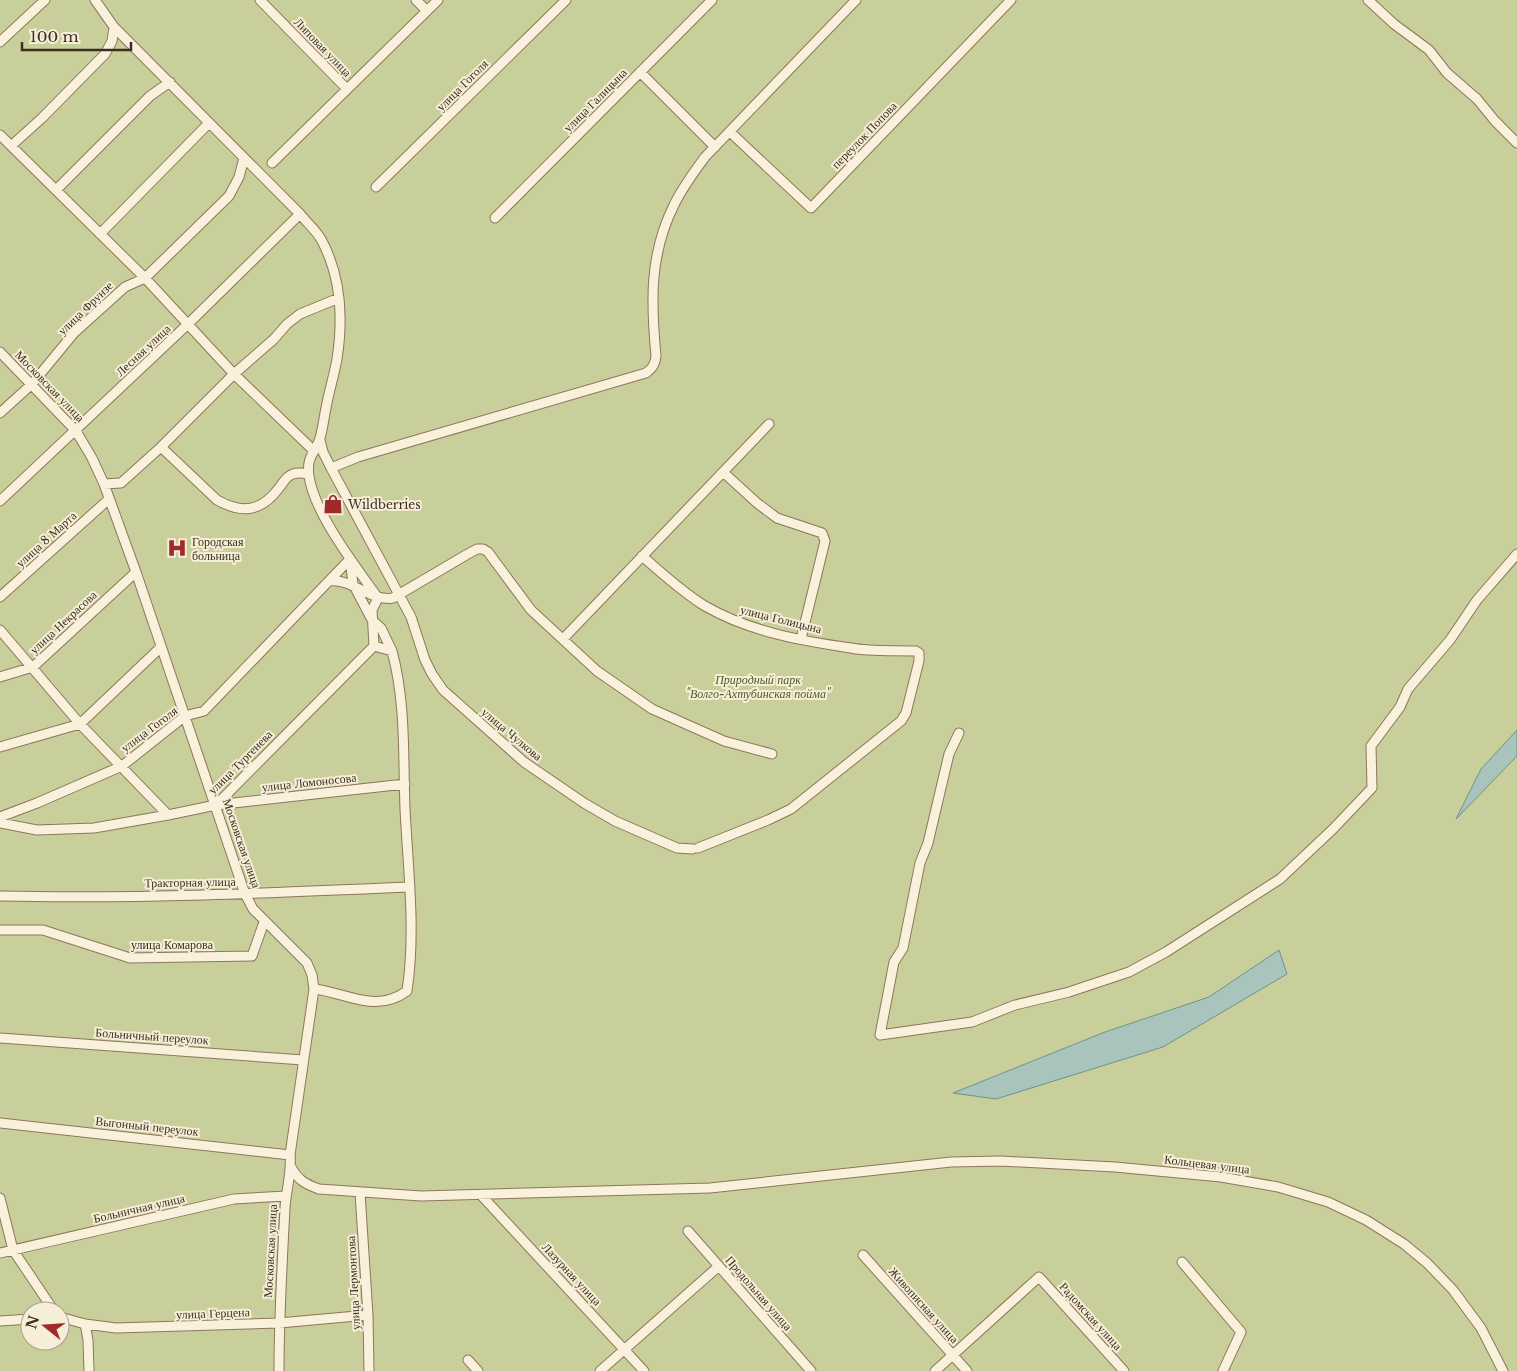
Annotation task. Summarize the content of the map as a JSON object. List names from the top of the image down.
{
  "streets": {
    "street": [
      "Липовая улица",
      "улица Гоголя",
      "улица Галицына",
      "переулок Попова",
      "улица Фрунзе",
      "Лесная улица",
      "Московская улица",
      "улица 8 Марта",
      "улица Голицына",
      "улица Некрасова",
      "улица Чулкова",
      "улица Тургенева",
      "улица Ломоносова",
      "Тракторная улица",
      "улица Комарова",
      "Больничный переулок",
      "Выгонный переулок",
      "Кольцевая улица",
      "Больничная улица",
      "Лазурная улица",
      "улица Лермонтова",
      "Продольная улица",
      "Живописная улица",
      "улица Герцена",
      "Радомская улица"
    ]
  },
  "crossings": [
    ["улица Гоголя", "Московская улица"],
    ["улица Фрунзе", "Московская улица"],
    ["Лесная улица", "Московская улица"],
    ["Московская улица", "улица 8 Марта"],
    ["Московская улица", "улица Некрасова"],
    ["Московская улица", "улица Тургенева"],
    ["Московская улица", "улица Ломоносова"],
    ["Московская улица", "Тракторная улица"],
    ["Московская улица", "улица Комарова"],
    ["Московская улица", "Больничный переулок"],
    ["Московская улица", "Выгонный переулок"],
    ["Московская улица", "Кольцевая улица"],
    ["Московская улица", "Больничная улица"],
    ["Московская улица", "улица Герцена"],
    ["улица Голицына", "улица Чулкова"],
    ["улица Тургенева", "улица Ломоносова"],
    ["Кольцевая улица", "Лазурная улица"],
    ["Кольцевая улица", "улица Лермонтова"],
    ["улица Лермонтова", "улица Герцена"],
    ["Живописная улица", "Радомская улица"]
  ],
  "parks": ["Природный парк \"Волго-Ахтубинская пойма\""],
  "places": {
    "shop": ["Wildberries"],
    "hospital": ["Городская больница"]
  },
  "scale_bar": "100 m",
  "north": "left"
}
